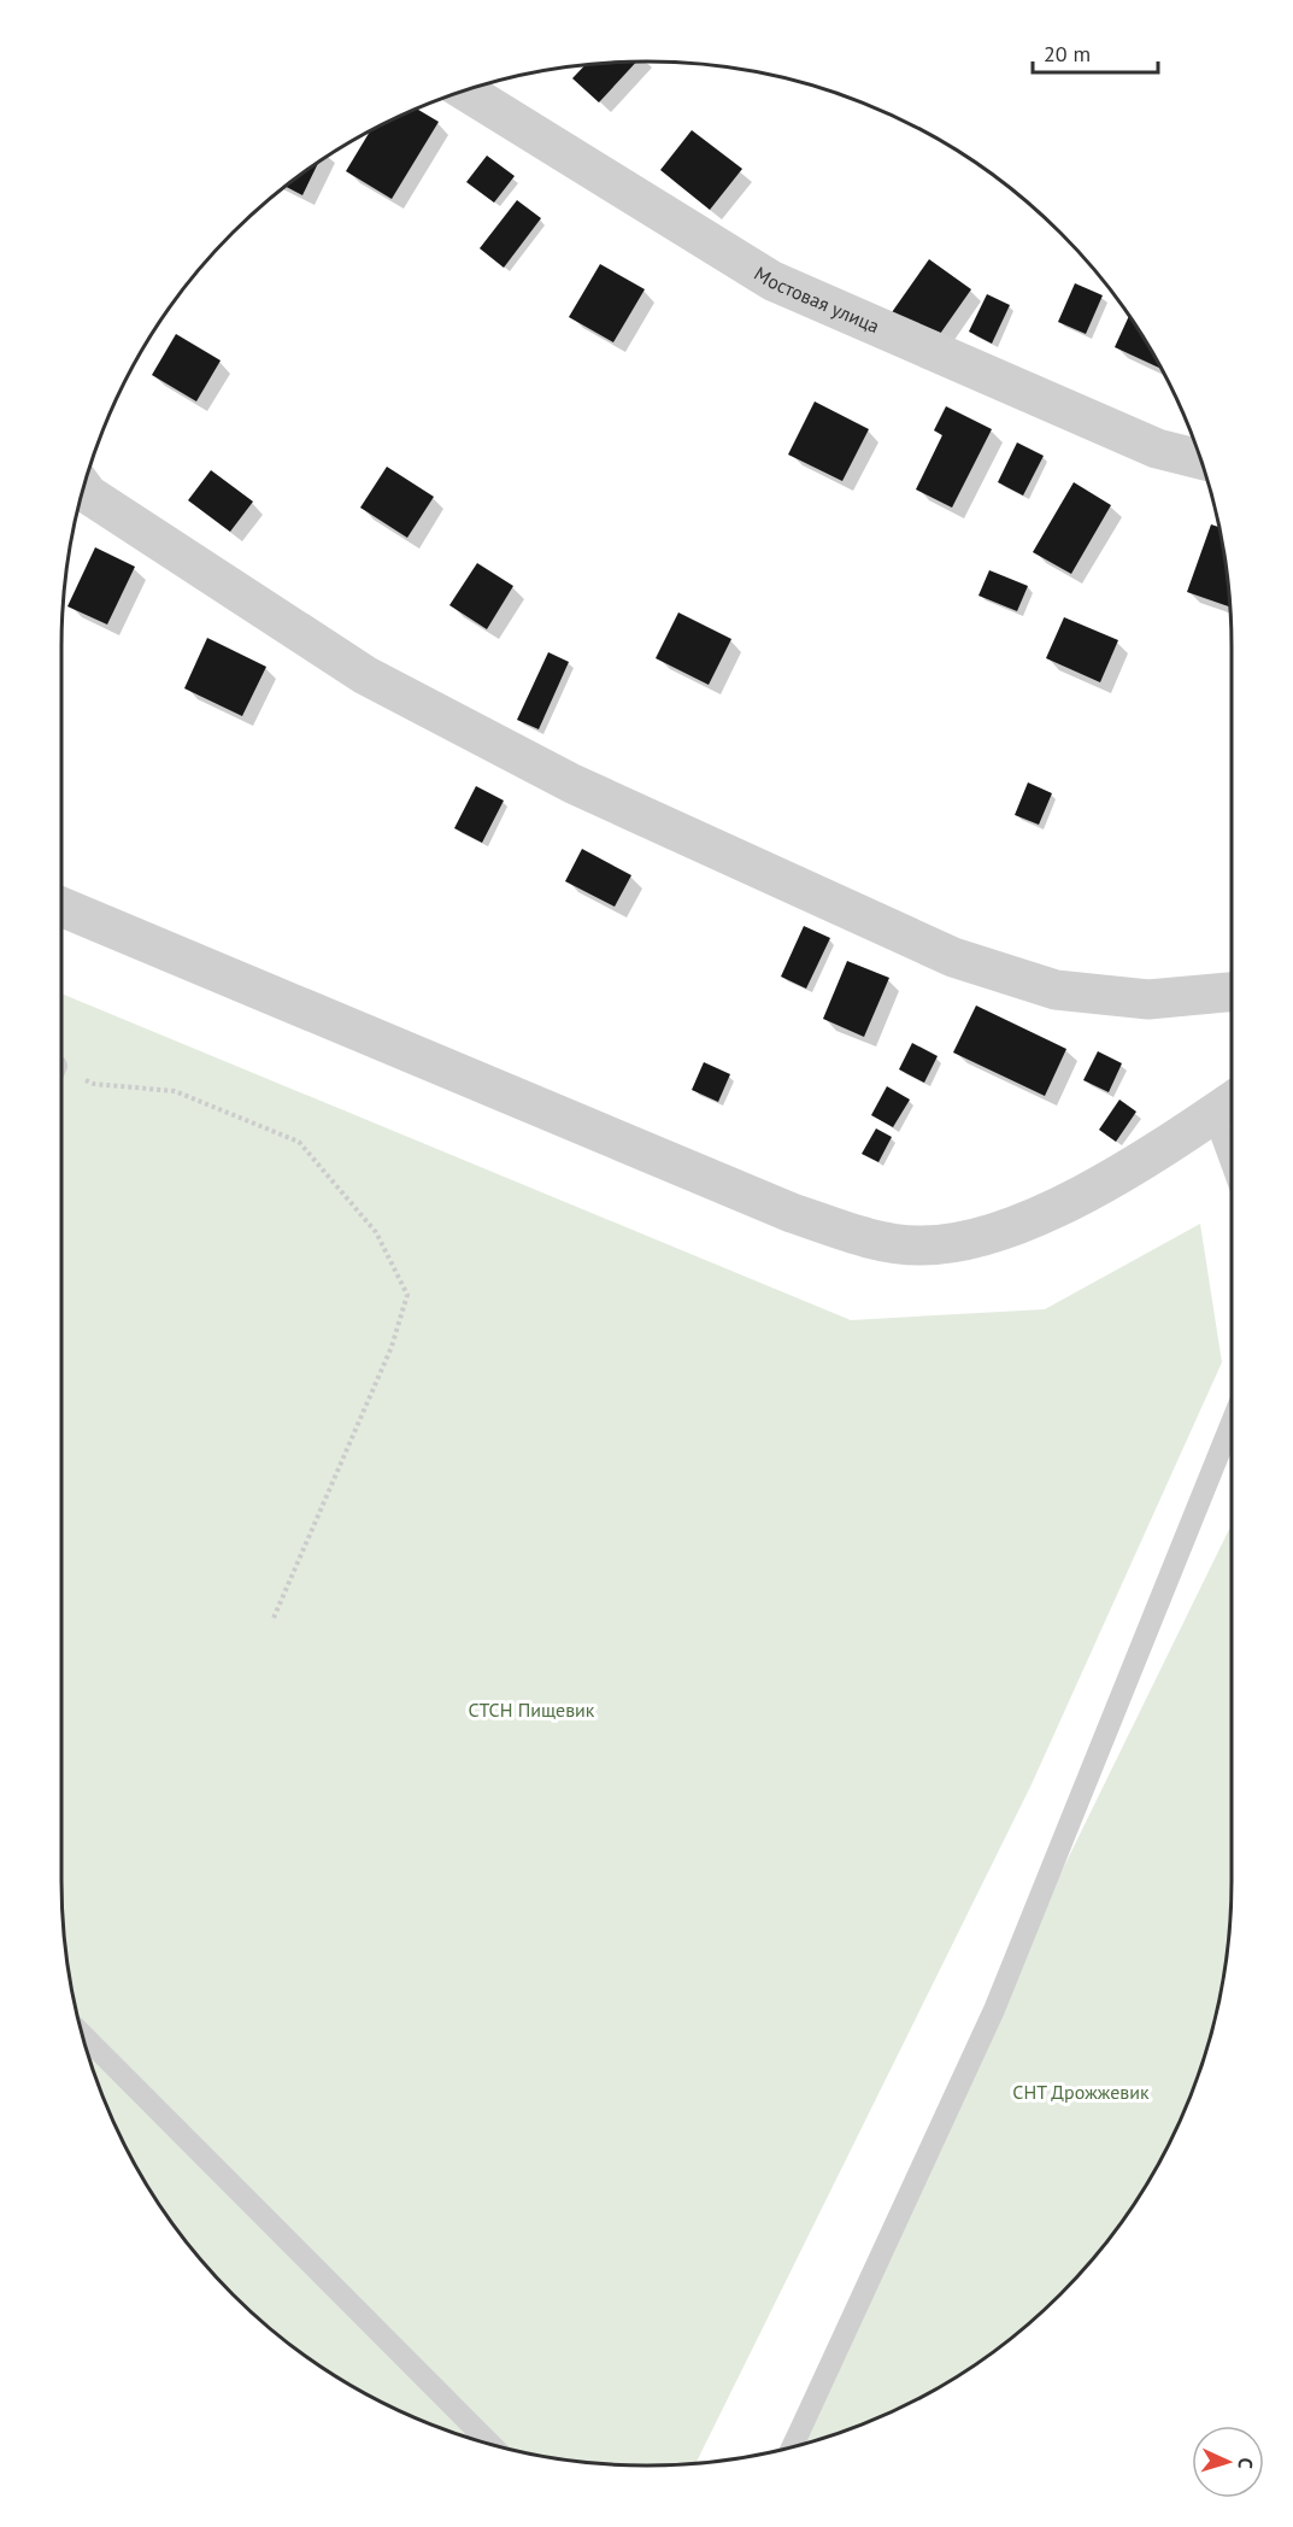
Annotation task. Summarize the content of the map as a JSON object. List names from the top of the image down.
{
  "streets": {
    "street": ["Мостовая улица"]
  },
  "parks": ["СТСН Пищевик", "СНТ Дрожжевик"],
  "scale_bar": "20 m",
  "north": "right"
}
